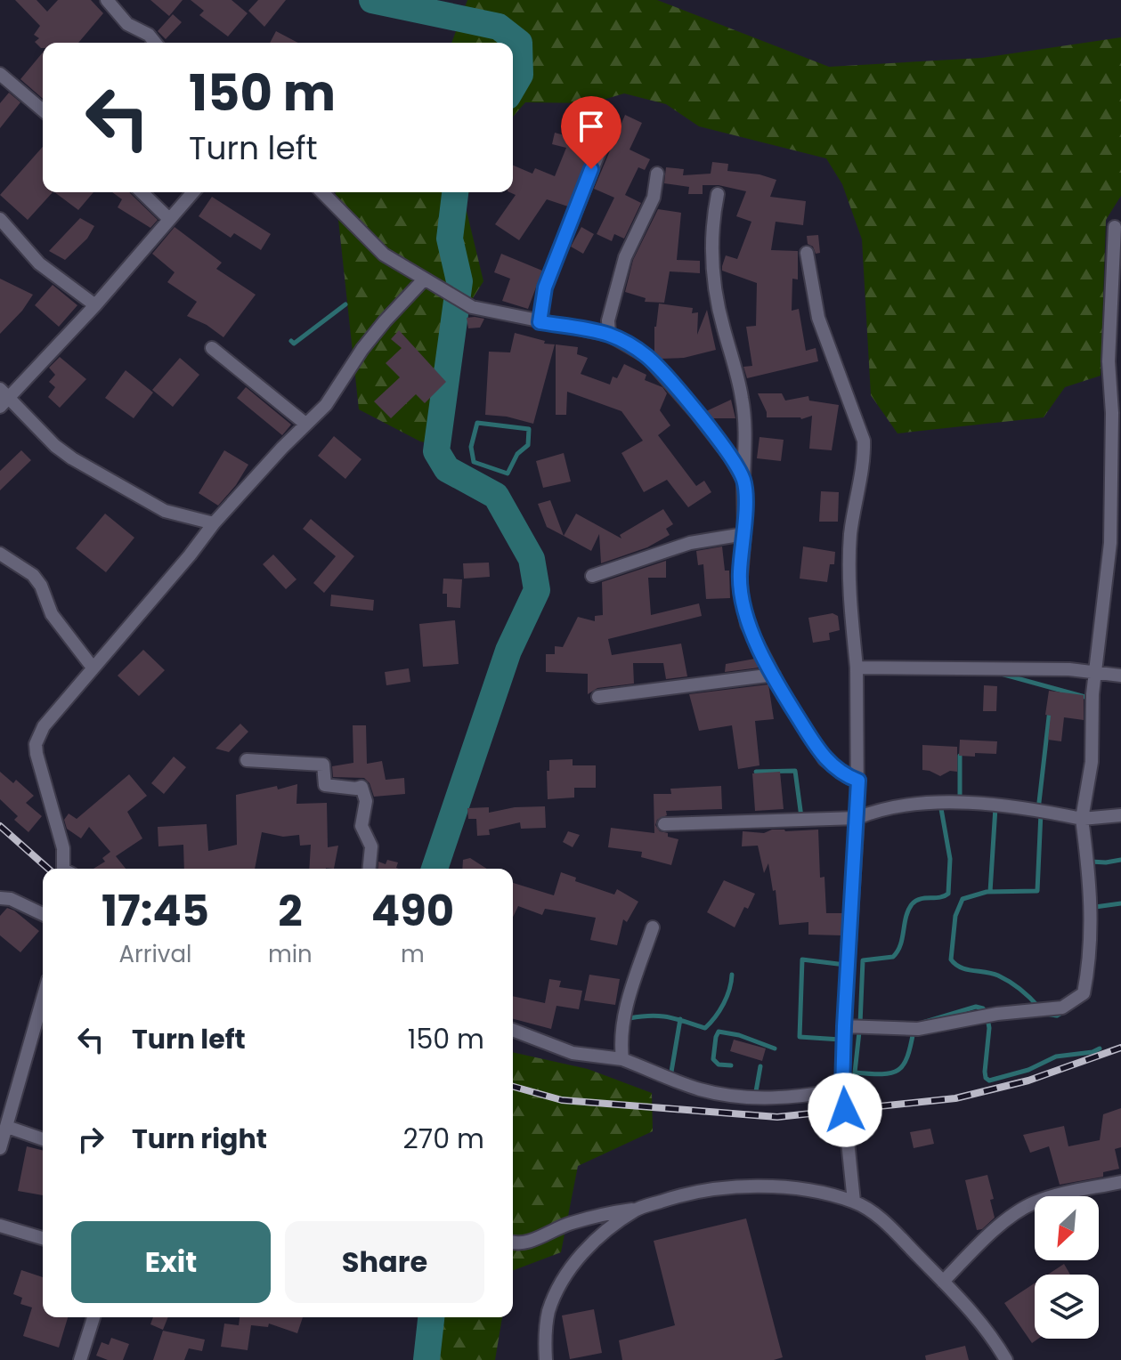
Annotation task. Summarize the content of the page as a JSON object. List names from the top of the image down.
{
  "north": "bottom left",
  "page": {
    "turn": ["150 m", "Turn left"],
    "eta": [
      "17:45",
      "Arrival",
      "2",
      "min",
      "490",
      "m"
    ],
    "list": [
      {
        "name": "Turn left",
        "value": "150 m"
      },
      {
        "name": "Turn right",
        "value": "270 m"
      }
    ],
    "buttons": ["Exit", "Share"]
  }
}
